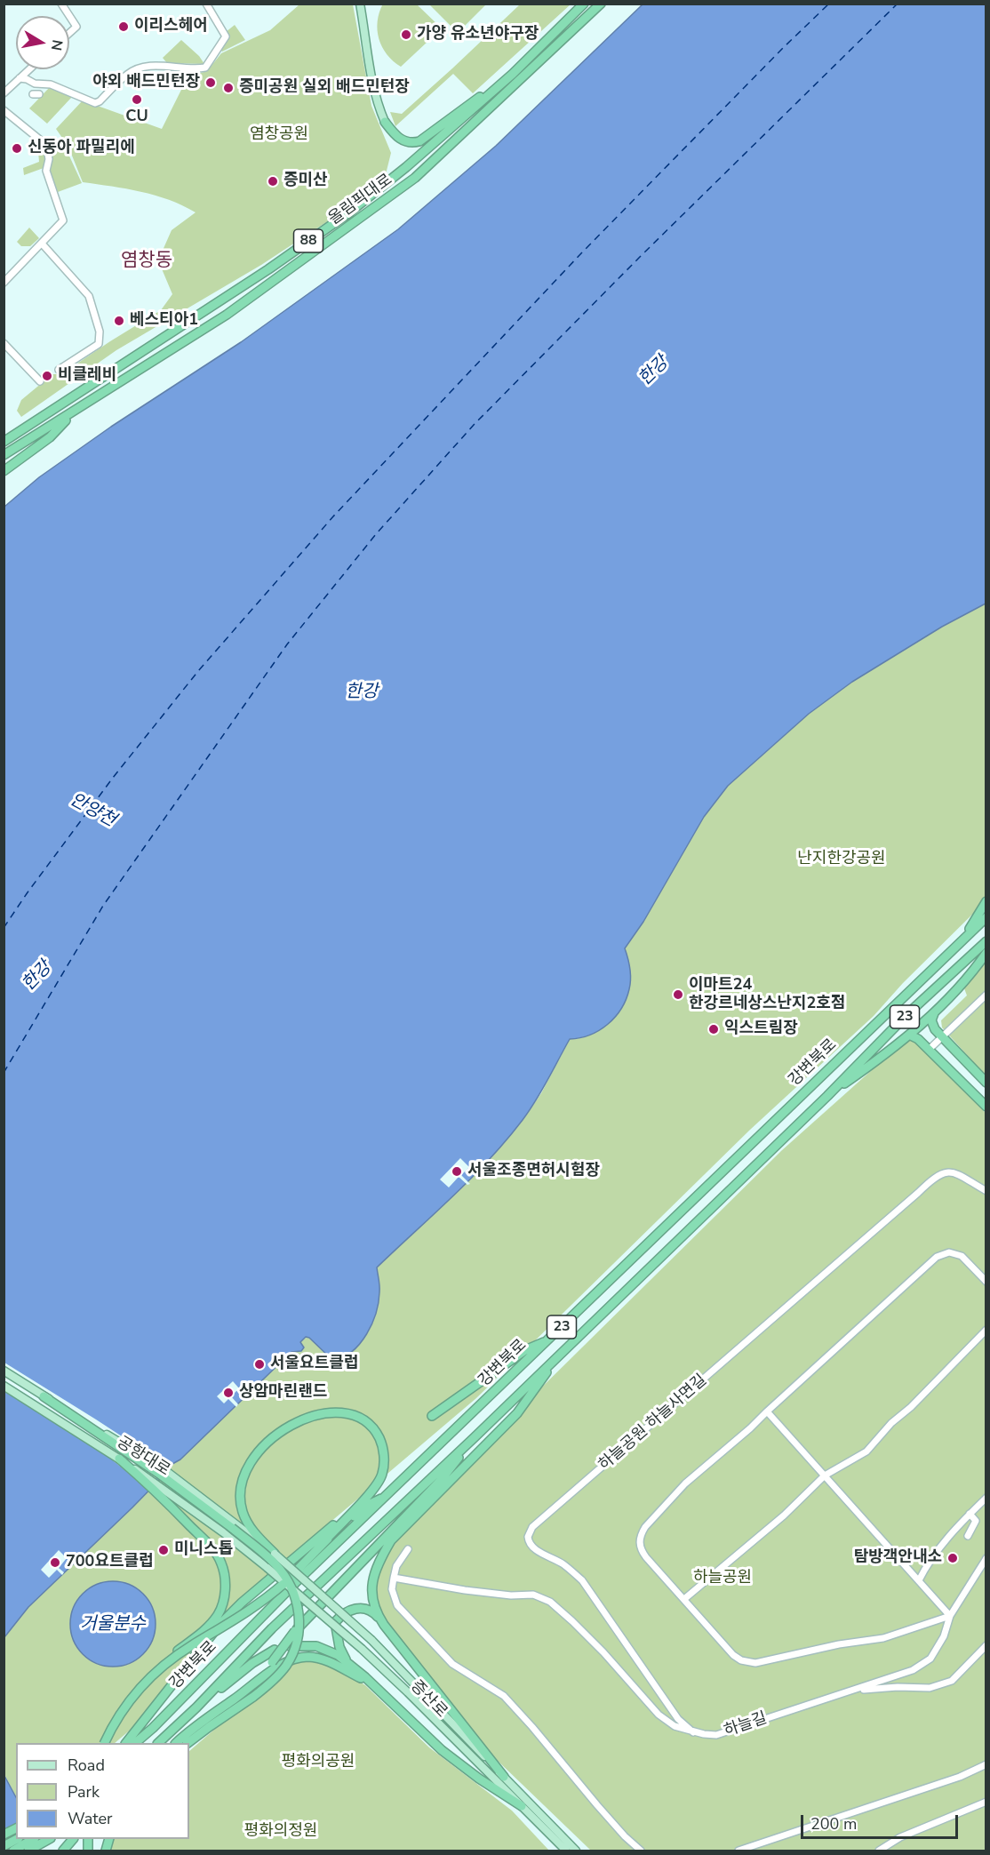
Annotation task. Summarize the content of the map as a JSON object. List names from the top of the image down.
{
  "streets": {
    "highway": [
      "올림픽대로",
      "88",
      "23",
      "강변북로"
    ],
    "main road": ["공항대로", "증산로"],
    "street": ["하늘공원 하늘사면길", "하늘길"]
  },
  "crossings": [
    ["하늘공원 하늘사면길", "하늘길"],
    ["공항대로", "증산로"]
  ],
  "districts": ["염창동"],
  "water": ["한강", "안양천", "거울분수"],
  "parks": [
    "염창공원",
    "난지한강공원",
    "하늘공원",
    "평화의공원",
    "평화의정원"
  ],
  "places": [
    "이리스헤어",
    "가양 유소년야구장",
    "야외 배드민턴장",
    "증미공원 실외 배드민턴장",
    "CU",
    "신동아 파밀리에",
    "증미산",
    "베스티아1",
    "비클레비",
    "이마트24 한강르네상스난지2호점",
    "익스트림장",
    "서울조종면허시험장",
    "서울요트클럽",
    "상암마린랜드",
    "미니스톱",
    "탐방객안내소",
    "700요트클럽"
  ],
  "legend": ["Road", "Park", "Water"],
  "scale_bar": "200 m",
  "north": "right"
}
